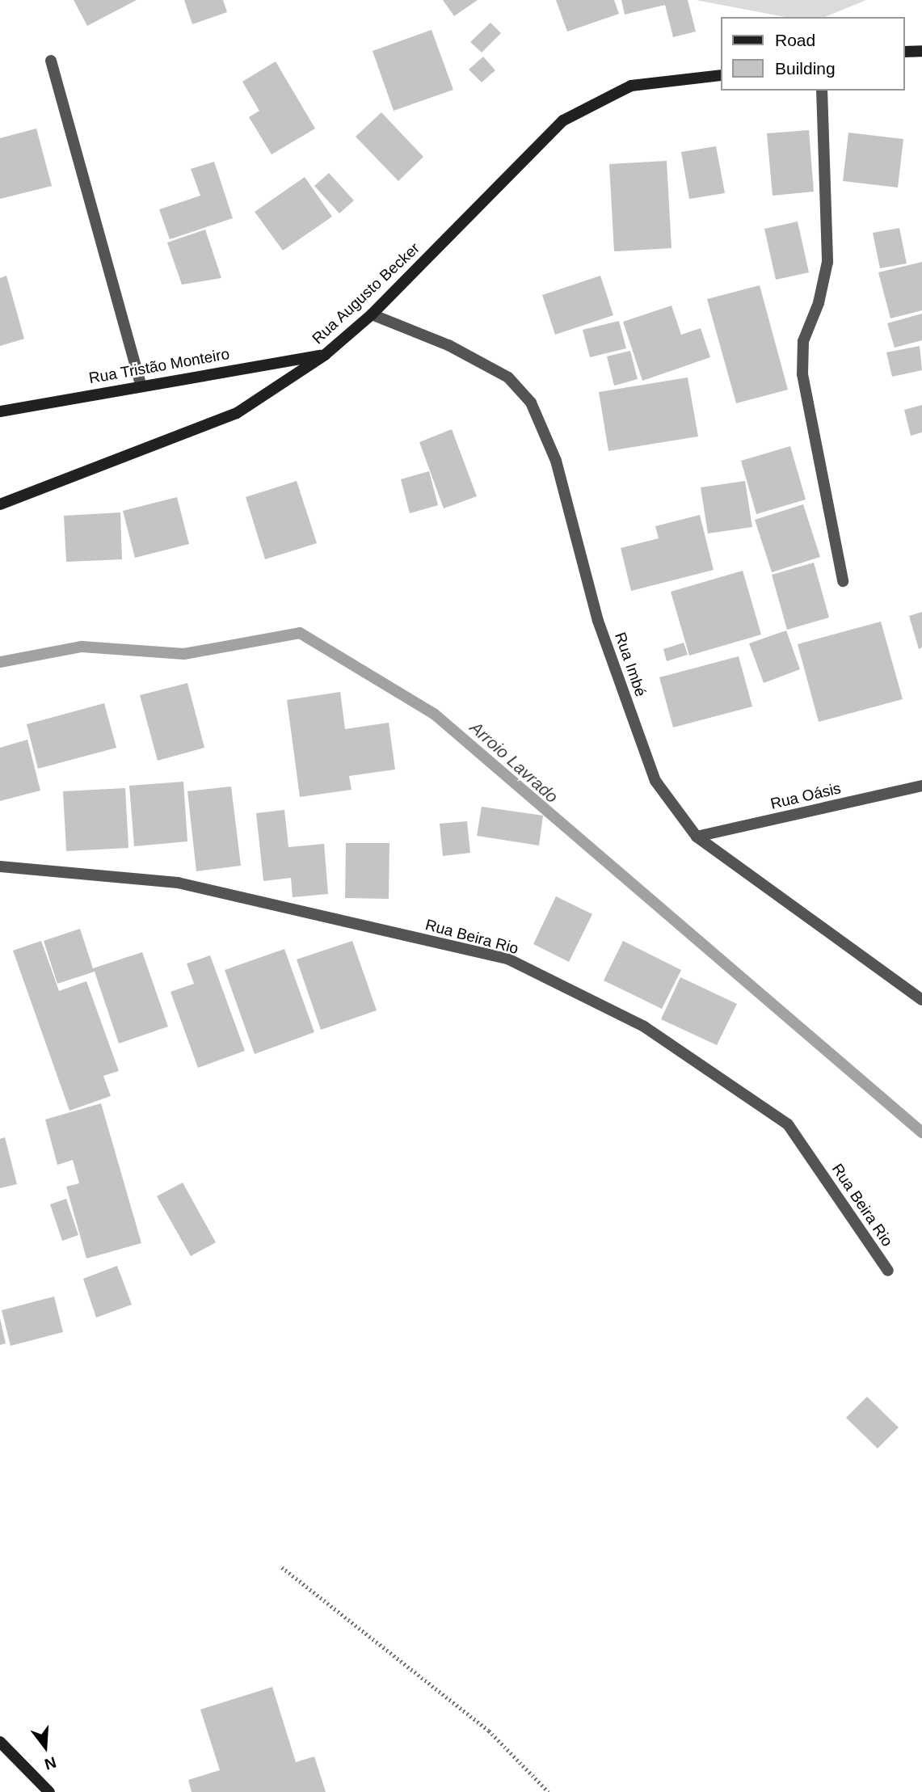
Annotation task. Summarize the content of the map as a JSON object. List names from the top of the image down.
{
  "streets": {
    "main road": ["Rua Augusto Becker", "Rua Tristão Monteiro"],
    "street": ["Rua Imbé", "Rua Oásis", "Rua Beira Rio"]
  },
  "crossings": [
    ["Rua Augusto Becker", "Rua Tristão Monteiro"],
    ["Rua Augusto Becker", "Rua Imbé"],
    ["Rua Imbé", "Rua Oásis"]
  ],
  "water": ["Arroio Lavrado"],
  "legend": ["Road", "Building"],
  "north": "bottom"
}
